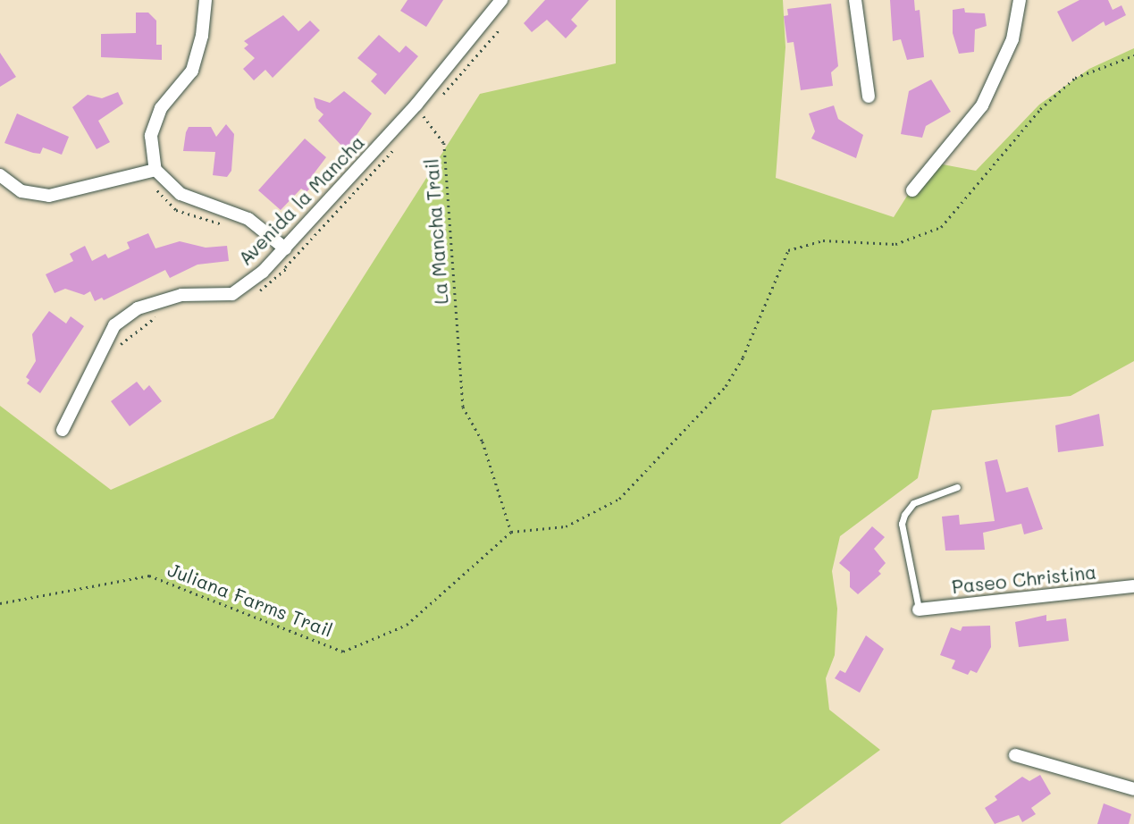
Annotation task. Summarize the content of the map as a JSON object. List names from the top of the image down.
{
  "streets": {
    "street": ["Avenida la Mancha", "Paseo Christina"],
    "path": ["La Mancha Trail", "Juliana Farms Trail"]
  },
  "crossings": [
    ["La Mancha Trail", "Juliana Farms Trail"]
  ]
}
